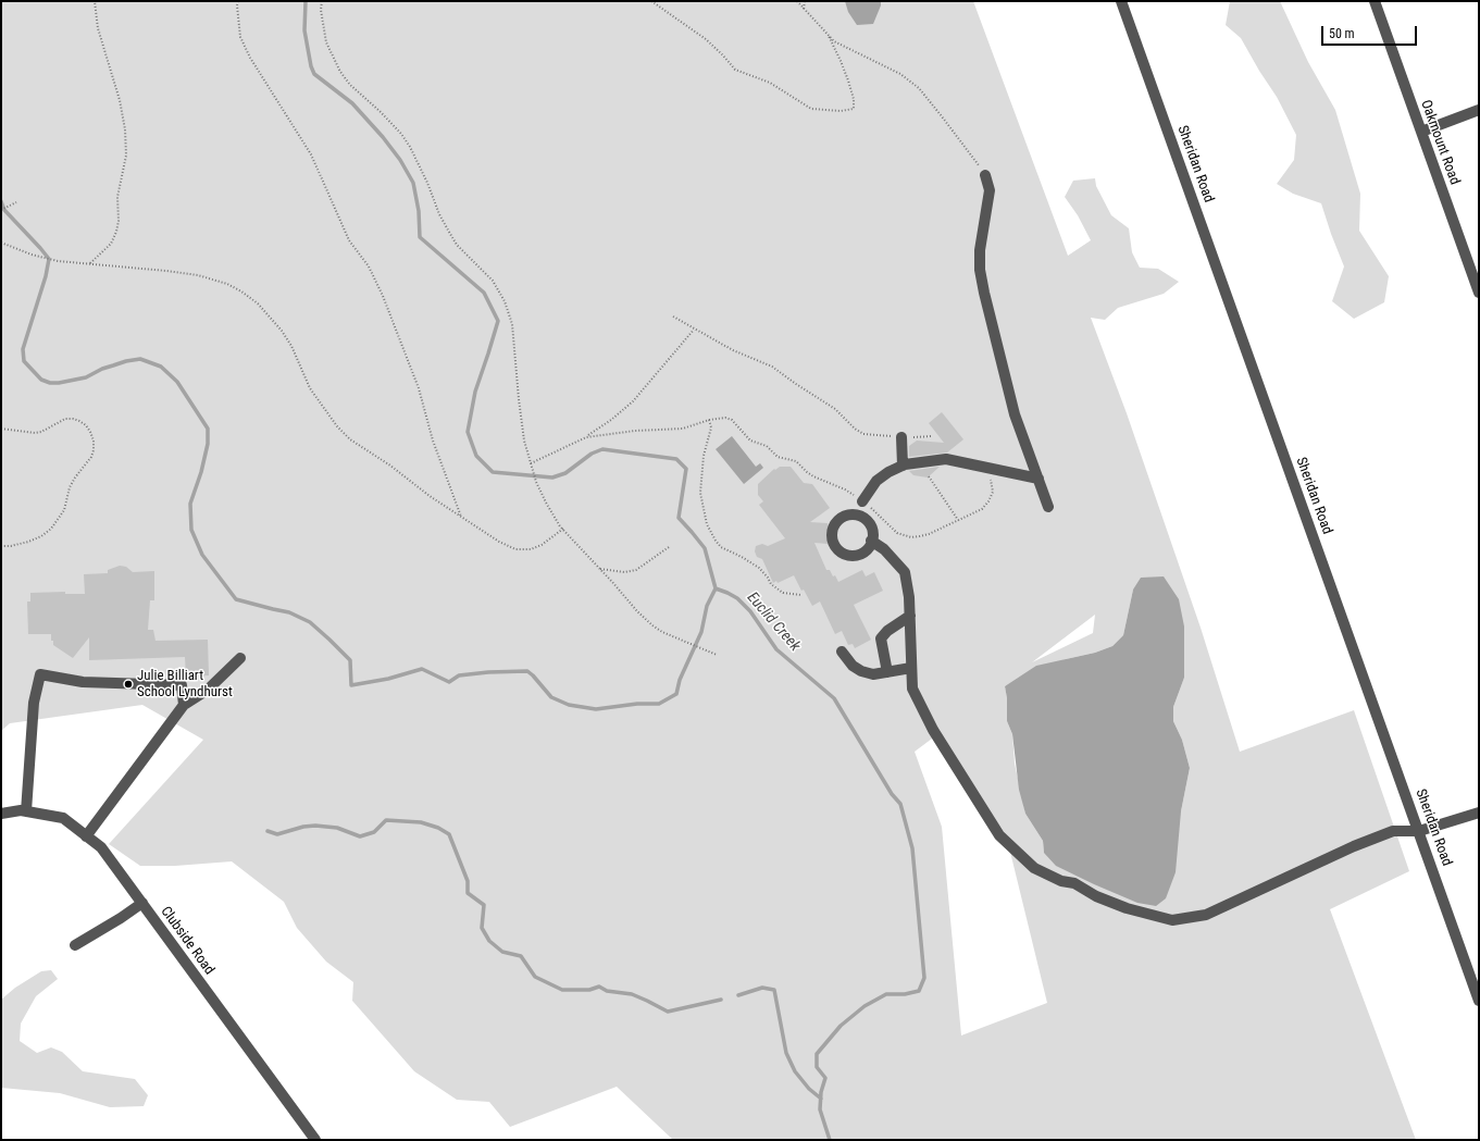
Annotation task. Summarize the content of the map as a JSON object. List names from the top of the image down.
{
  "streets": {
    "street": ["Oakmount Road", "Sheridan Road", "Clubside Road"]
  },
  "water": ["Euclid Creek"],
  "places": ["Julie Billiart School Lyndhurst"],
  "scale_bar": "50 m"
}
